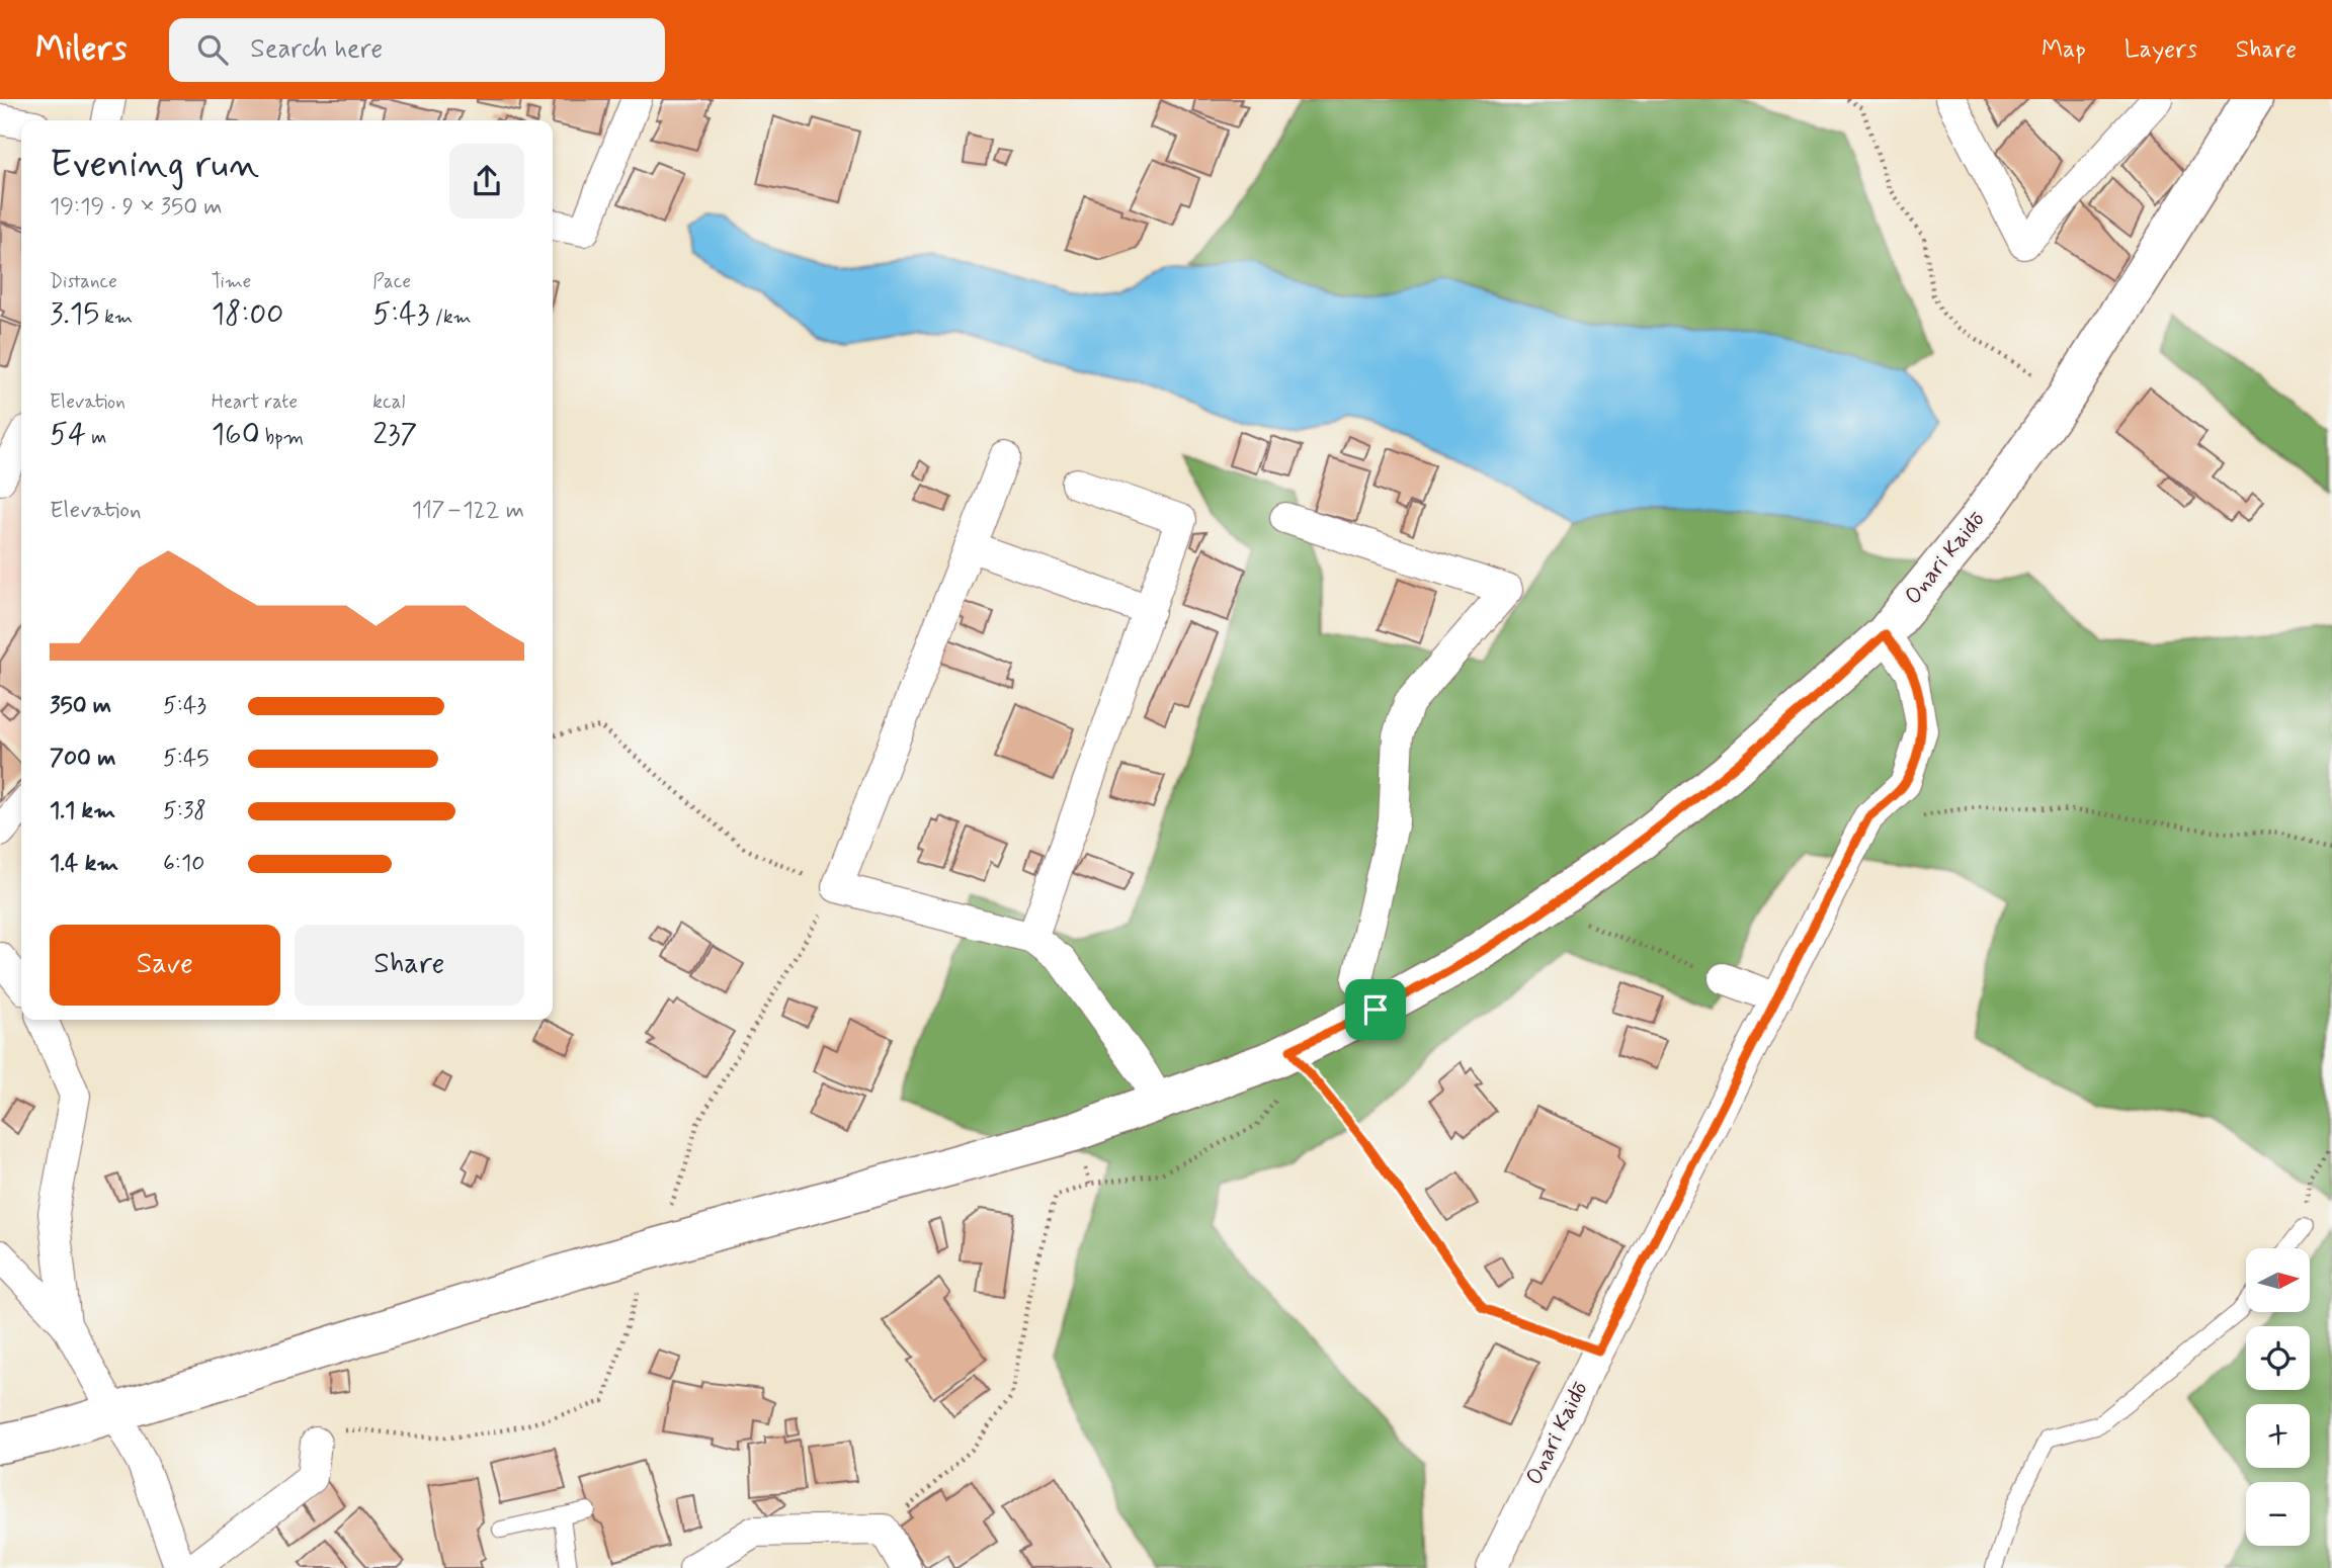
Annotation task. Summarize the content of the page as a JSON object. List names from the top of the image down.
{
  "streets": {
    "street": ["Onari Kaidō"]
  },
  "north": "right",
  "page": {
    "header": "Milers",
    "search": "Search here",
    "nav": ["Map", "Layers", "Share"],
    "heading": ["Evening run", "19:19 · 9 × 350 m"],
    "stats": [
      ["Distance", "3.15 km"],
      ["Time", "18:00"],
      ["Pace", "5:43 /km"],
      ["Elevation", "54 m"],
      ["Heart rate", "160 bpm"],
      ["kcal", "237"]
    ],
    "chart": ["Elevation", "117–122 m"],
    "list": [
      {
        "name": "350 m",
        "note": "5:43"
      },
      {
        "name": "700 m",
        "note": "5:45"
      },
      {
        "name": "1.1 km",
        "note": "5:38"
      },
      {
        "name": "1.4 km",
        "note": "6:10"
      }
    ],
    "buttons": ["Save", "Share"],
    "map_buttons": ["+", "−"]
  }
}
